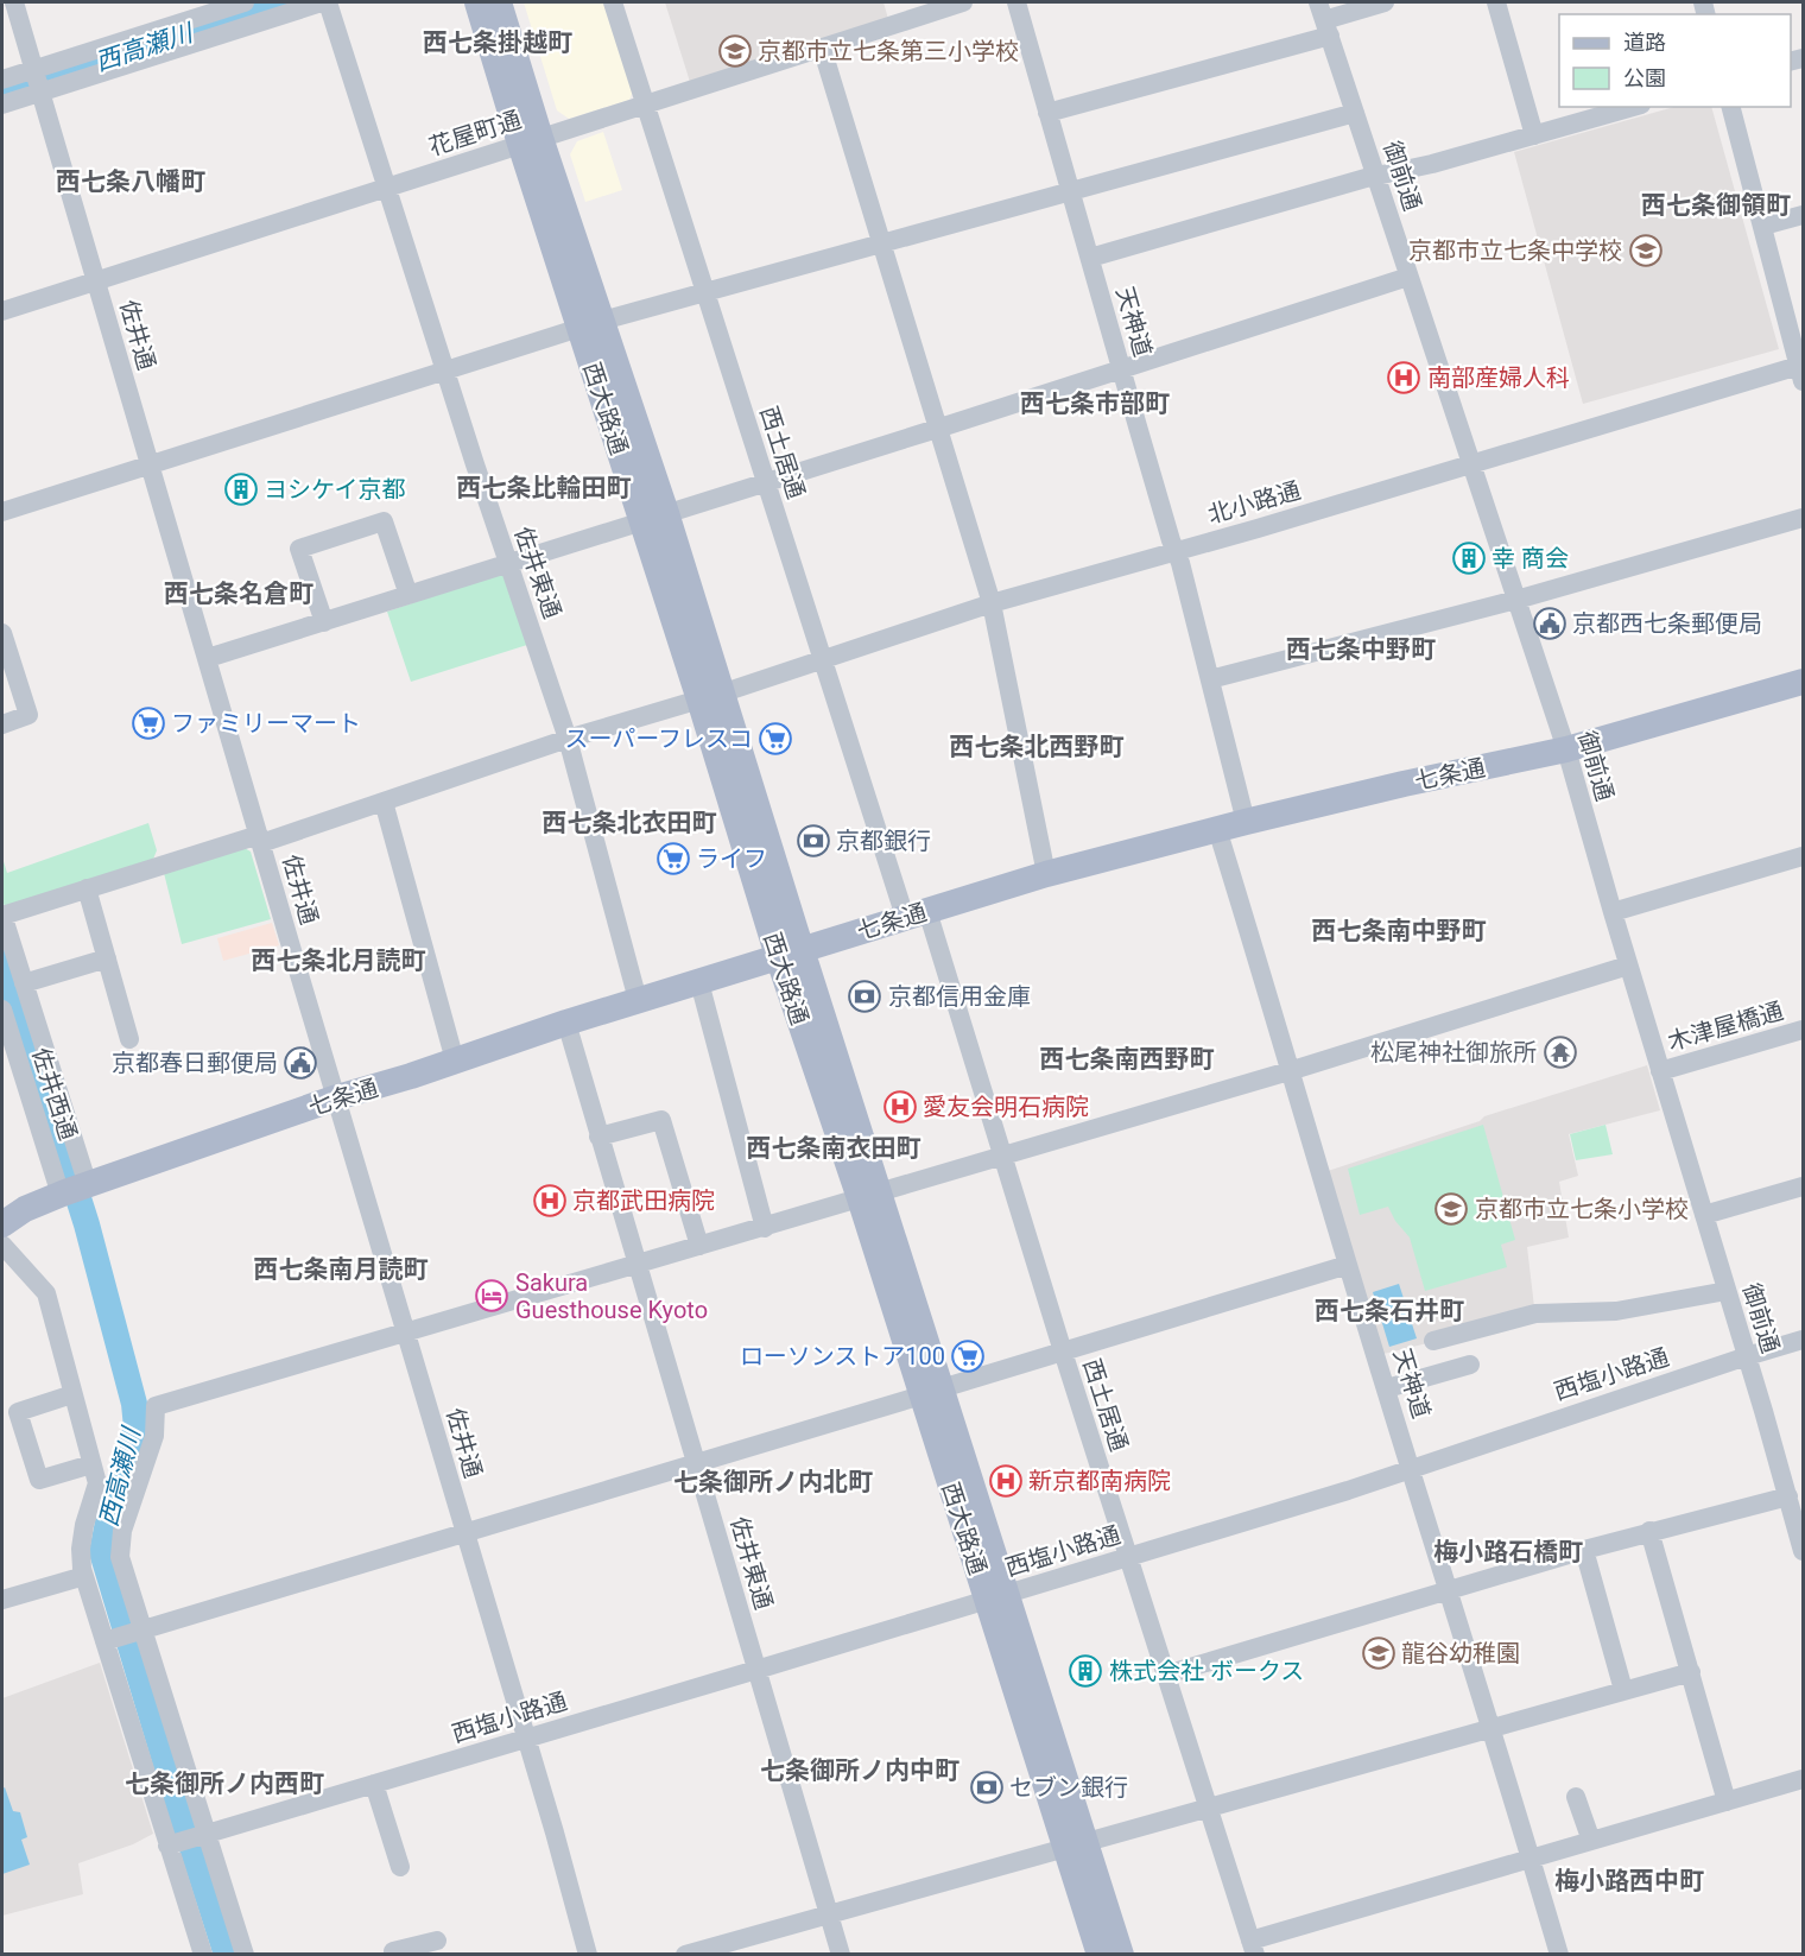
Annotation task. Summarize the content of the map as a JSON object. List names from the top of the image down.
{
  "streets": {
    "main road": ["西大路通", "七条通"],
    "street": [
      "花屋町通",
      "御前通",
      "天神道",
      "佐井通",
      "西土居通",
      "北小路通",
      "佐井東通",
      "木津屋橋通",
      "佐井西通",
      "西塩小路通"
    ]
  },
  "crossings": [
    ["花屋町通", "佐井通"],
    ["花屋町通", "西大路通"],
    ["花屋町通", "西土居通"],
    ["花屋町通", "佐井東通"],
    ["御前通", "北小路通"],
    ["御前通", "七条通"],
    ["御前通", "木津屋橋通"],
    ["御前通", "西塩小路通"],
    ["天神道", "北小路通"],
    ["天神道", "七条通"],
    ["天神道", "西塩小路通"],
    ["佐井通", "北小路通"],
    ["佐井通", "七条通"],
    ["佐井通", "西塩小路通"],
    ["西大路通", "北小路通"],
    ["西大路通", "七条通"],
    ["西大路通", "西塩小路通"],
    ["西土居通", "北小路通"],
    ["西土居通", "七条通"],
    ["西土居通", "西塩小路通"],
    ["北小路通", "佐井東通"],
    ["佐井東通", "七条通"],
    ["佐井東通", "西塩小路通"],
    ["七条通", "佐井西通"]
  ],
  "districts": [
    "西七条掛越町",
    "西七条八幡町",
    "西七条御領町",
    "西七条市部町",
    "西七条比輪田町",
    "西七条名倉町",
    "西七条中野町",
    "西七条北西野町",
    "西七条北衣田町",
    "西七条南中野町",
    "西七条北月読町",
    "西七条南西野町",
    "西七条南衣田町",
    "西七条南月読町",
    "西七条石井町",
    "七条御所ノ内北町",
    "梅小路石橋町",
    "七条御所ノ内中町",
    "七条御所ノ内西町",
    "梅小路西中町"
  ],
  "water": ["西高瀬川"],
  "places": {
    "school or university": [
      "京都市立七条第三小学校",
      "京都市立七条中学校",
      "京都市立七条小学校",
      "龍谷幼稚園"
    ],
    "hospital": [
      "南部産婦人科",
      "愛友会明石病院",
      "京都武田病院",
      "新京都南病院"
    ],
    "building": ["ヨシケイ京都", "幸 商会", "株式会社 ボークス"],
    "public building": ["京都西七条郵便局", "京都春日郵便局"],
    "supermarket": [
      "ファミリーマート",
      "スーパーフレスコ",
      "ライフ",
      "ローソンストア100"
    ],
    "bank": ["京都銀行", "京都信用金庫", "セブン銀行"],
    "temple": ["松尾神社御旅所"],
    "hotel": ["Sakura Guesthouse Kyoto"]
  },
  "legend": ["道路", "公園"]
}
